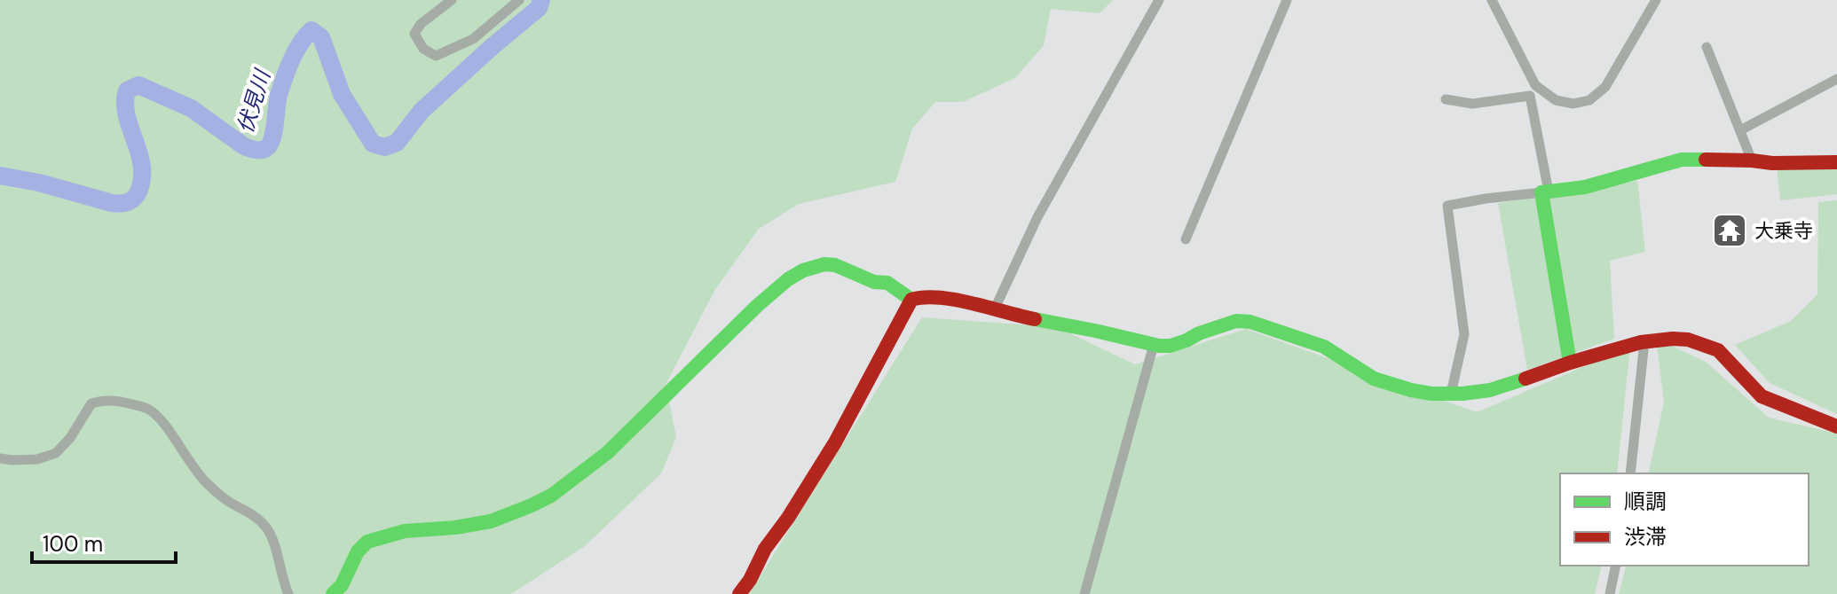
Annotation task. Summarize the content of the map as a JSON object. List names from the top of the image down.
{
  "water": ["伏見川"],
  "places": {
    "temple": ["大乗寺"]
  },
  "legend": ["順調", "渋滞"],
  "scale_bar": "100 m"
}
